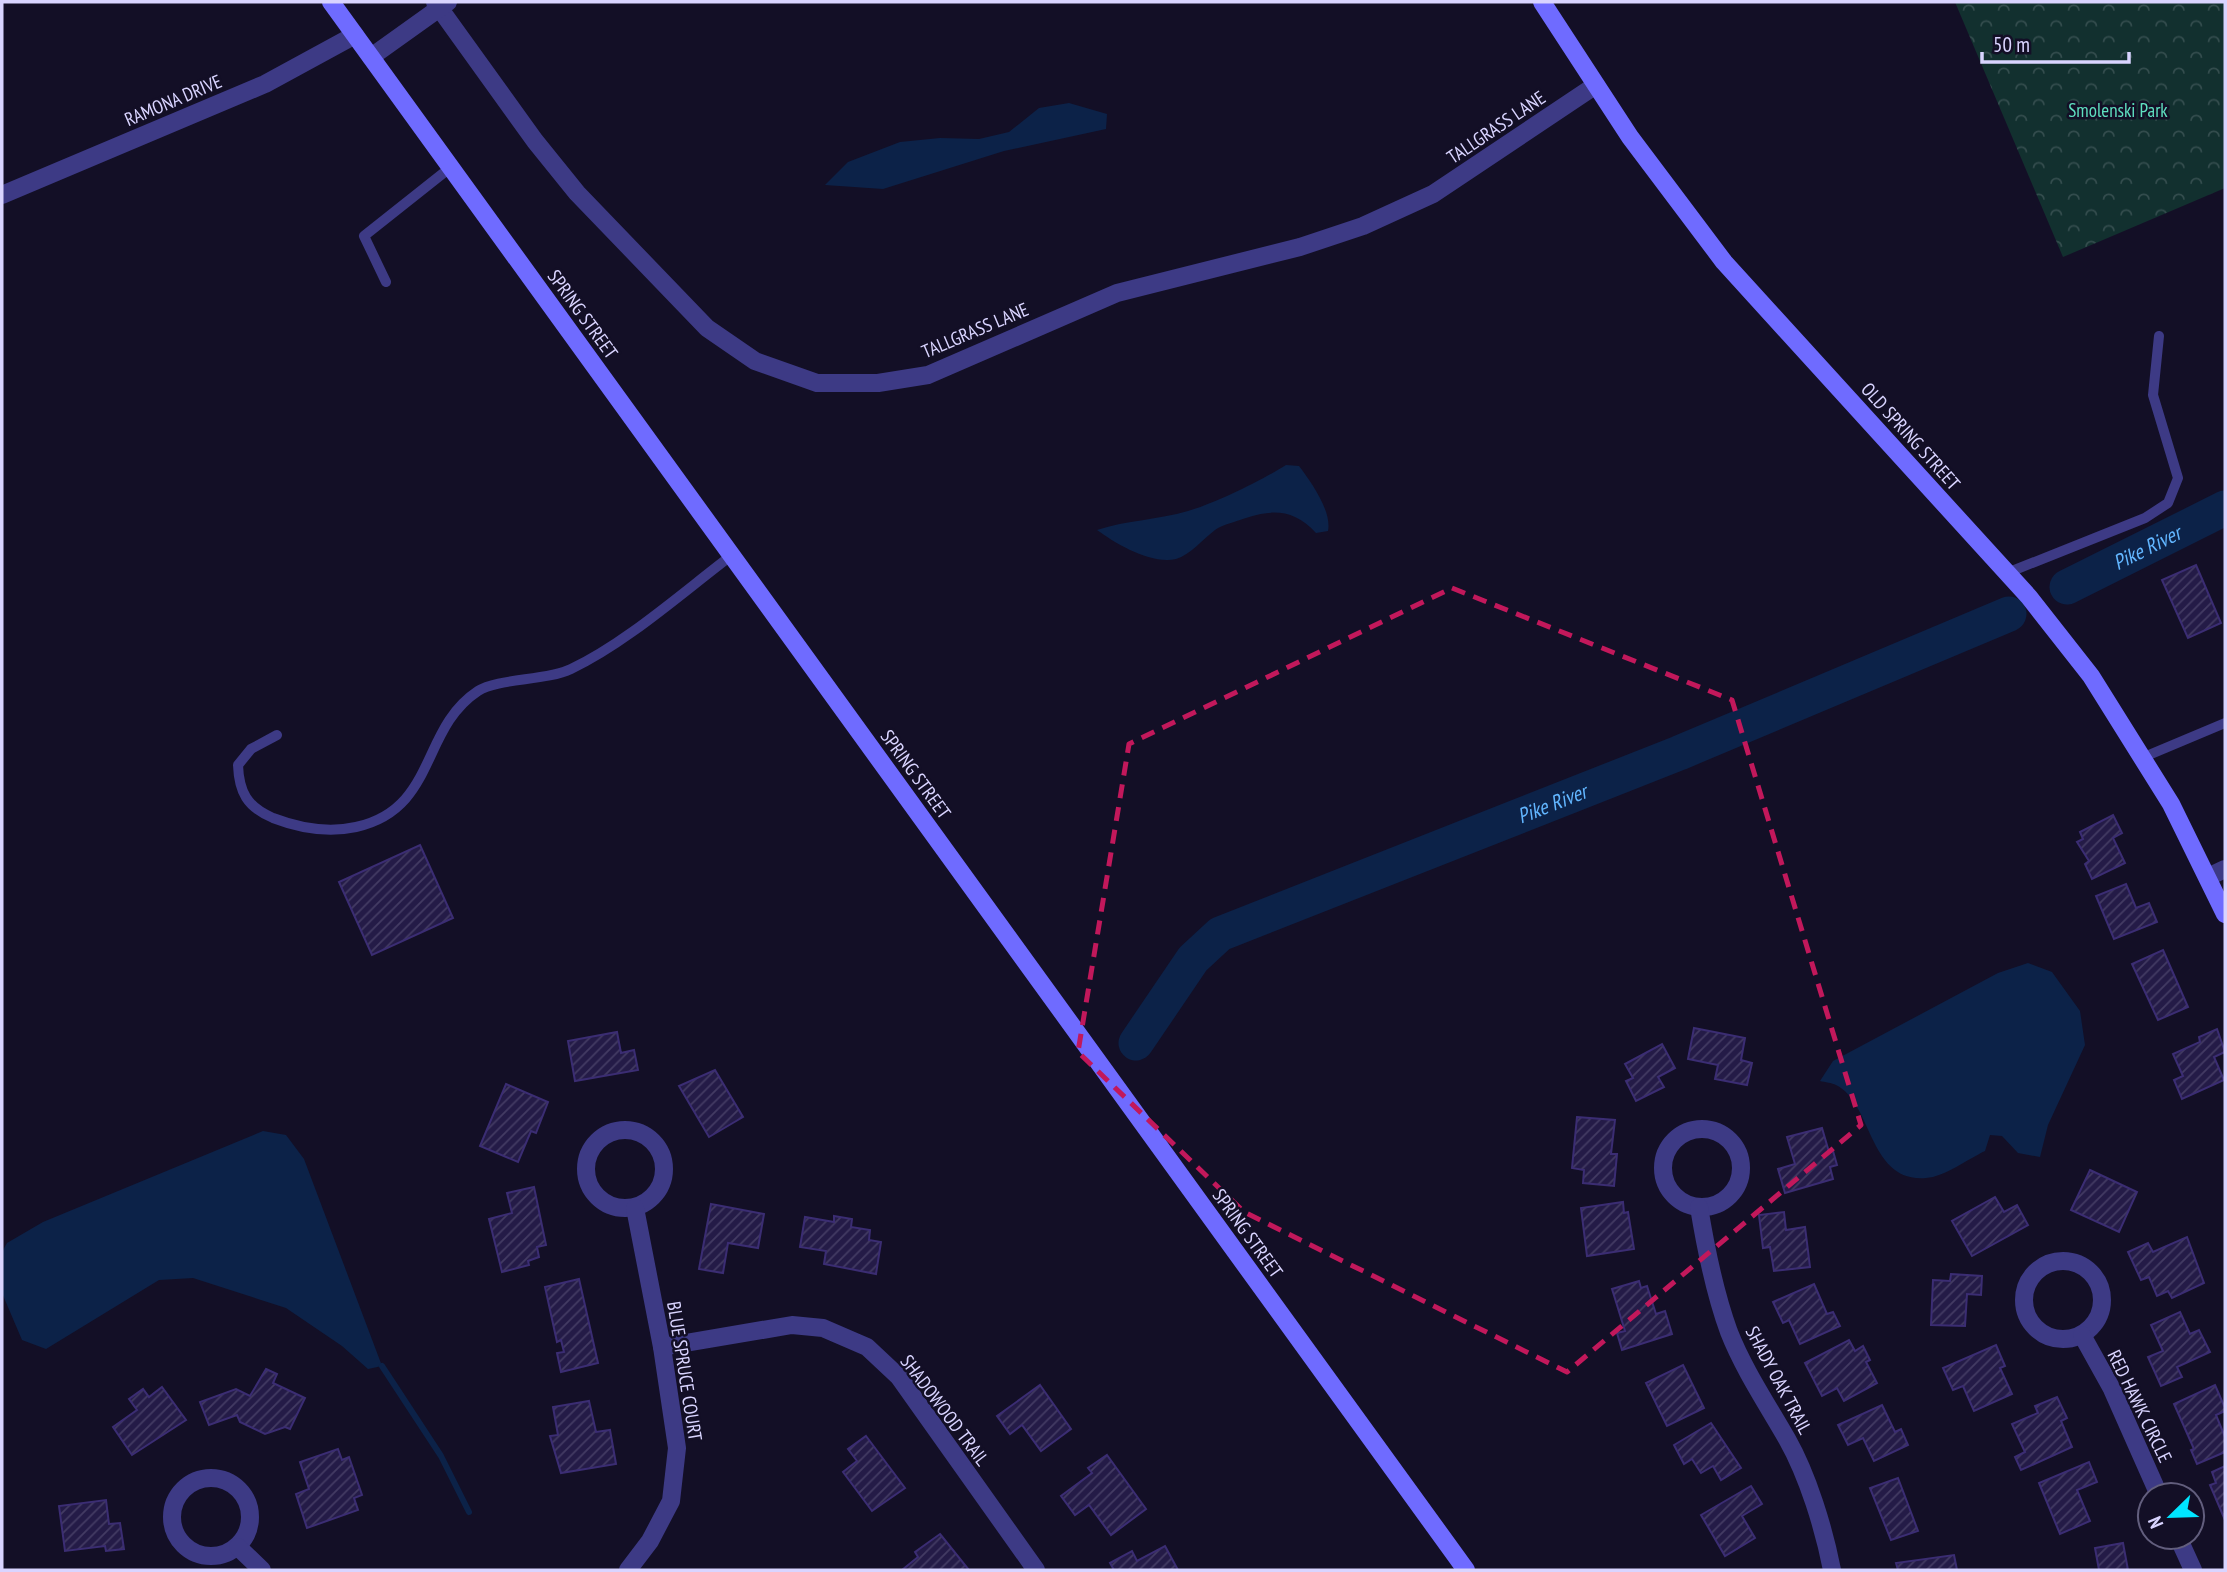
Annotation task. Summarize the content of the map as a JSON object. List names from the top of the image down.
{
  "streets": {
    "main road": ["SPRING STREET", "OLD SPRING STREET"],
    "street": [
      "RAMONA DRIVE",
      "TALLGRASS LANE",
      "BLUE SPRUCE COURT",
      "SHADY OAK TRAIL",
      "RED HAWK CIRCLE",
      "SHADOWOOD TRAIL"
    ]
  },
  "crossings": [
    ["RAMONA DRIVE", "SPRING STREET"],
    ["TALLGRASS LANE", "OLD SPRING STREET"],
    ["BLUE SPRUCE COURT", "SHADOWOOD TRAIL"]
  ],
  "water": ["Pike River"],
  "parks": ["Smolenski Park"],
  "scale_bar": "50 m",
  "north": "bottom left"
}
